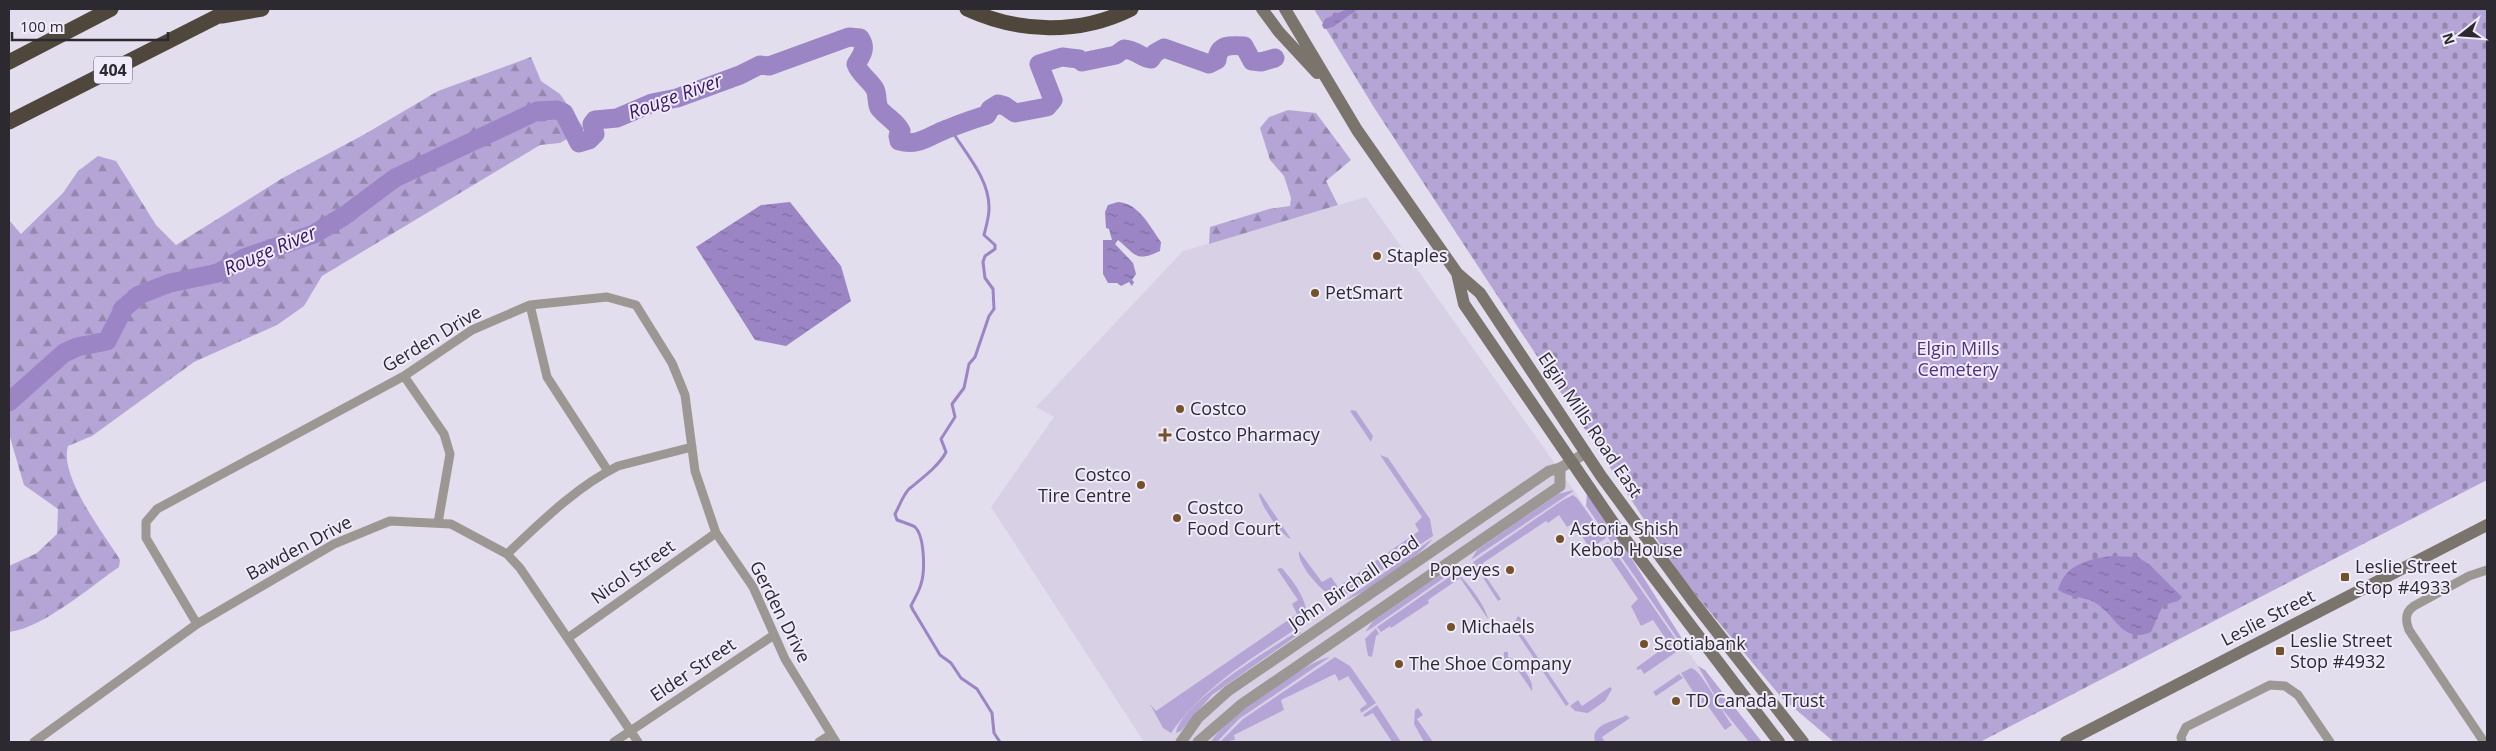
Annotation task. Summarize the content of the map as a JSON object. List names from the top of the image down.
{
  "streets": {
    "highway": ["404"],
    "main road": ["Elgin Mills Road East", "Leslie Street"],
    "street": [
      "Gerden Drive",
      "Bawden Drive",
      "Nicol Street",
      "John Birchall Road",
      "Elder Street"
    ]
  },
  "crossings": [
    ["Gerden Drive", "Bawden Drive"],
    ["Gerden Drive", "Nicol Street"],
    ["Gerden Drive", "Elder Street"],
    ["Elgin Mills Road East", "John Birchall Road"],
    ["Bawden Drive", "Nicol Street"],
    ["Bawden Drive", "Elder Street"]
  ],
  "water": ["Rouge River"],
  "parks": ["Elgin Mills Cemetery"],
  "places": {
    "other": [
      "Staples",
      "PetSmart",
      "Costco",
      "Costco Tire Centre",
      "Costco Food Court",
      "Astoria Shish Kebob House",
      "Popeyes",
      "Michaels",
      "Scotiabank",
      "The Shoe Company",
      "TD Canada Trust"
    ],
    "health": ["Costco Pharmacy"],
    "transit": ["Leslie Street Stop #4933", "Leslie Street Stop #4932"]
  },
  "scale_bar": "100 m",
  "north": "left"
}
